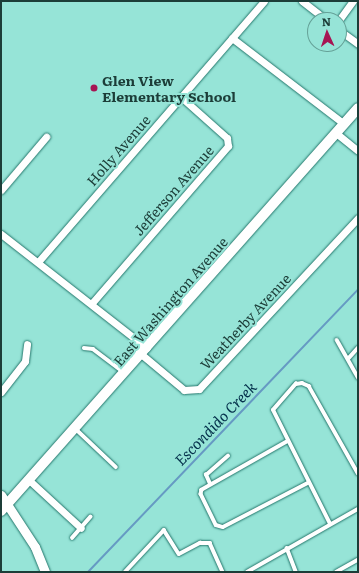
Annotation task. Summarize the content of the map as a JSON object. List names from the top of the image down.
{
  "streets": {
    "main road": ["East Washington Avenue"],
    "street": ["Holly Avenue", "Jefferson Avenue", "Weatherby Avenue"]
  },
  "crossings": [
    ["Holly Avenue", "Jefferson Avenue"],
    ["Holly Avenue", "Weatherby Avenue"],
    ["Jefferson Avenue", "Weatherby Avenue"],
    ["East Washington Avenue", "Weatherby Avenue"]
  ],
  "water": ["Escondido Creek"],
  "places": ["Glen View Elementary School"],
  "north": "top"
}
